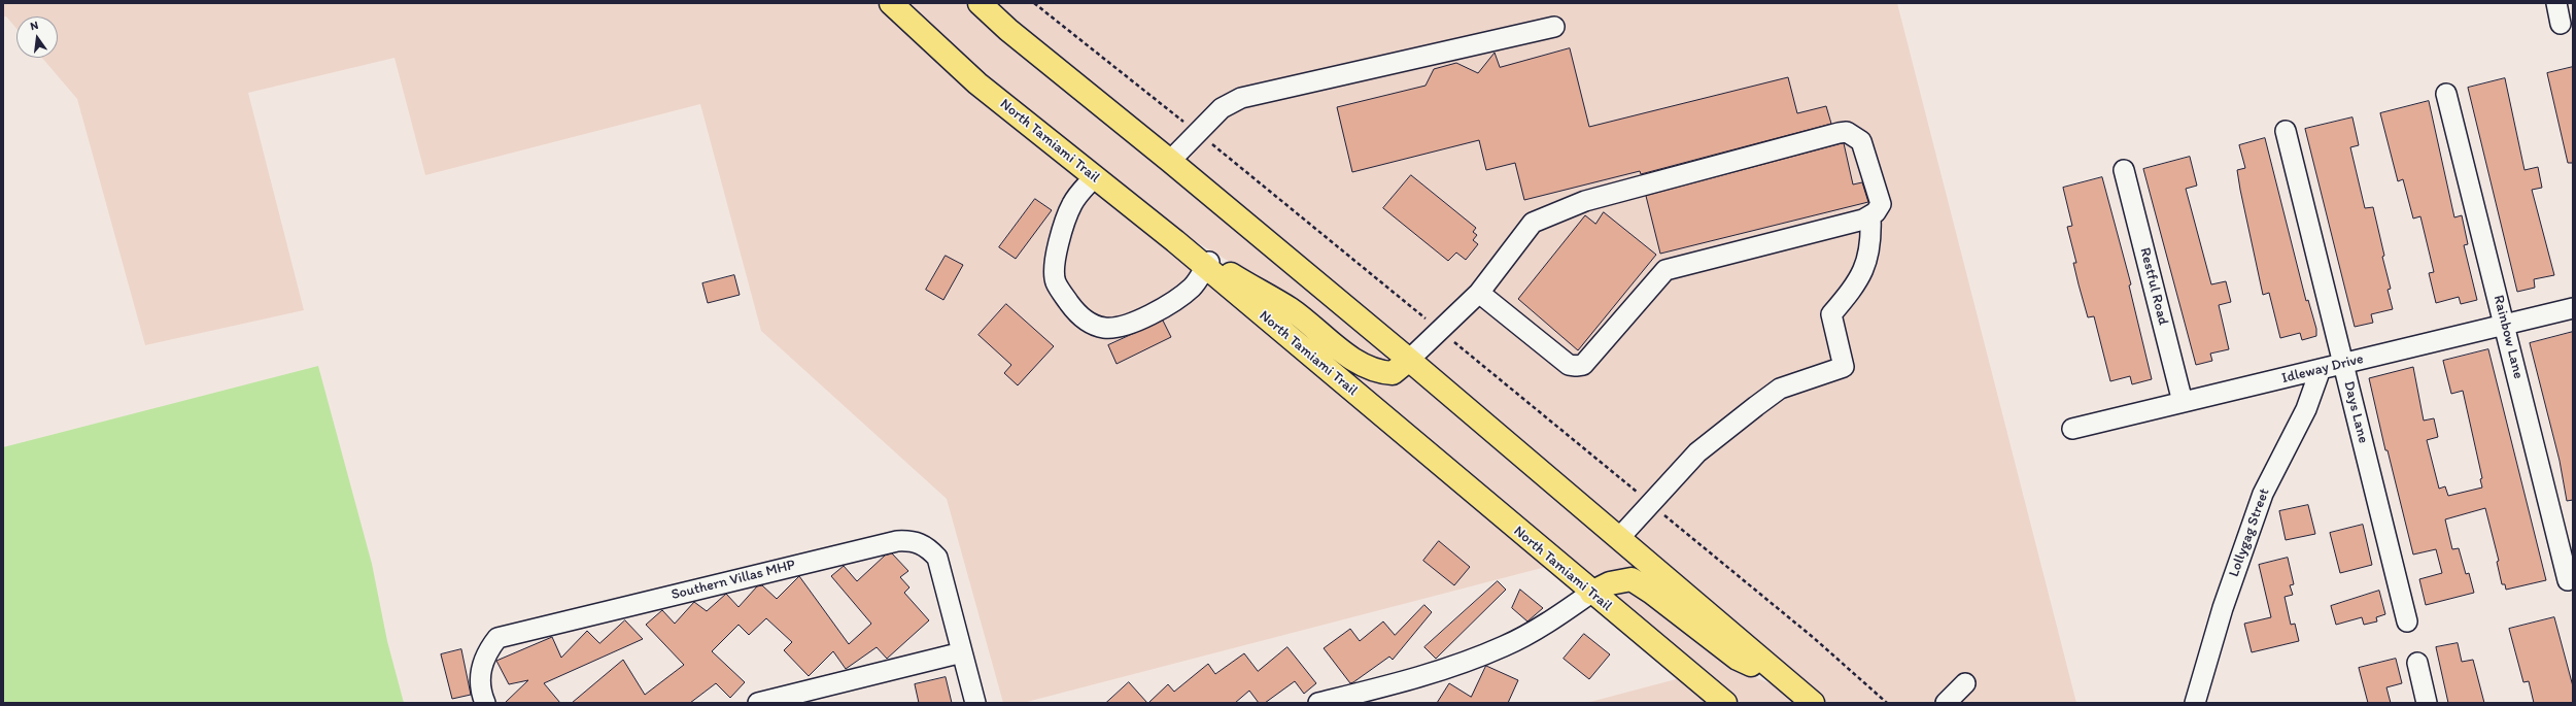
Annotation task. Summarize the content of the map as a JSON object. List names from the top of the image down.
{
  "streets": {
    "main road": ["North Tamiami Trail"],
    "street": [
      "Restful Road",
      "Rainbow Lane",
      "Idleway Drive",
      "Days Lane",
      "Lollygag Street",
      "Southern Villas MHP"
    ]
  },
  "crossings": [
    ["Restful Road", "Idleway Drive"],
    ["Rainbow Lane", "Idleway Drive"],
    ["Idleway Drive", "Days Lane"],
    ["Idleway Drive", "Lollygag Street"]
  ],
  "north": "top"
}
